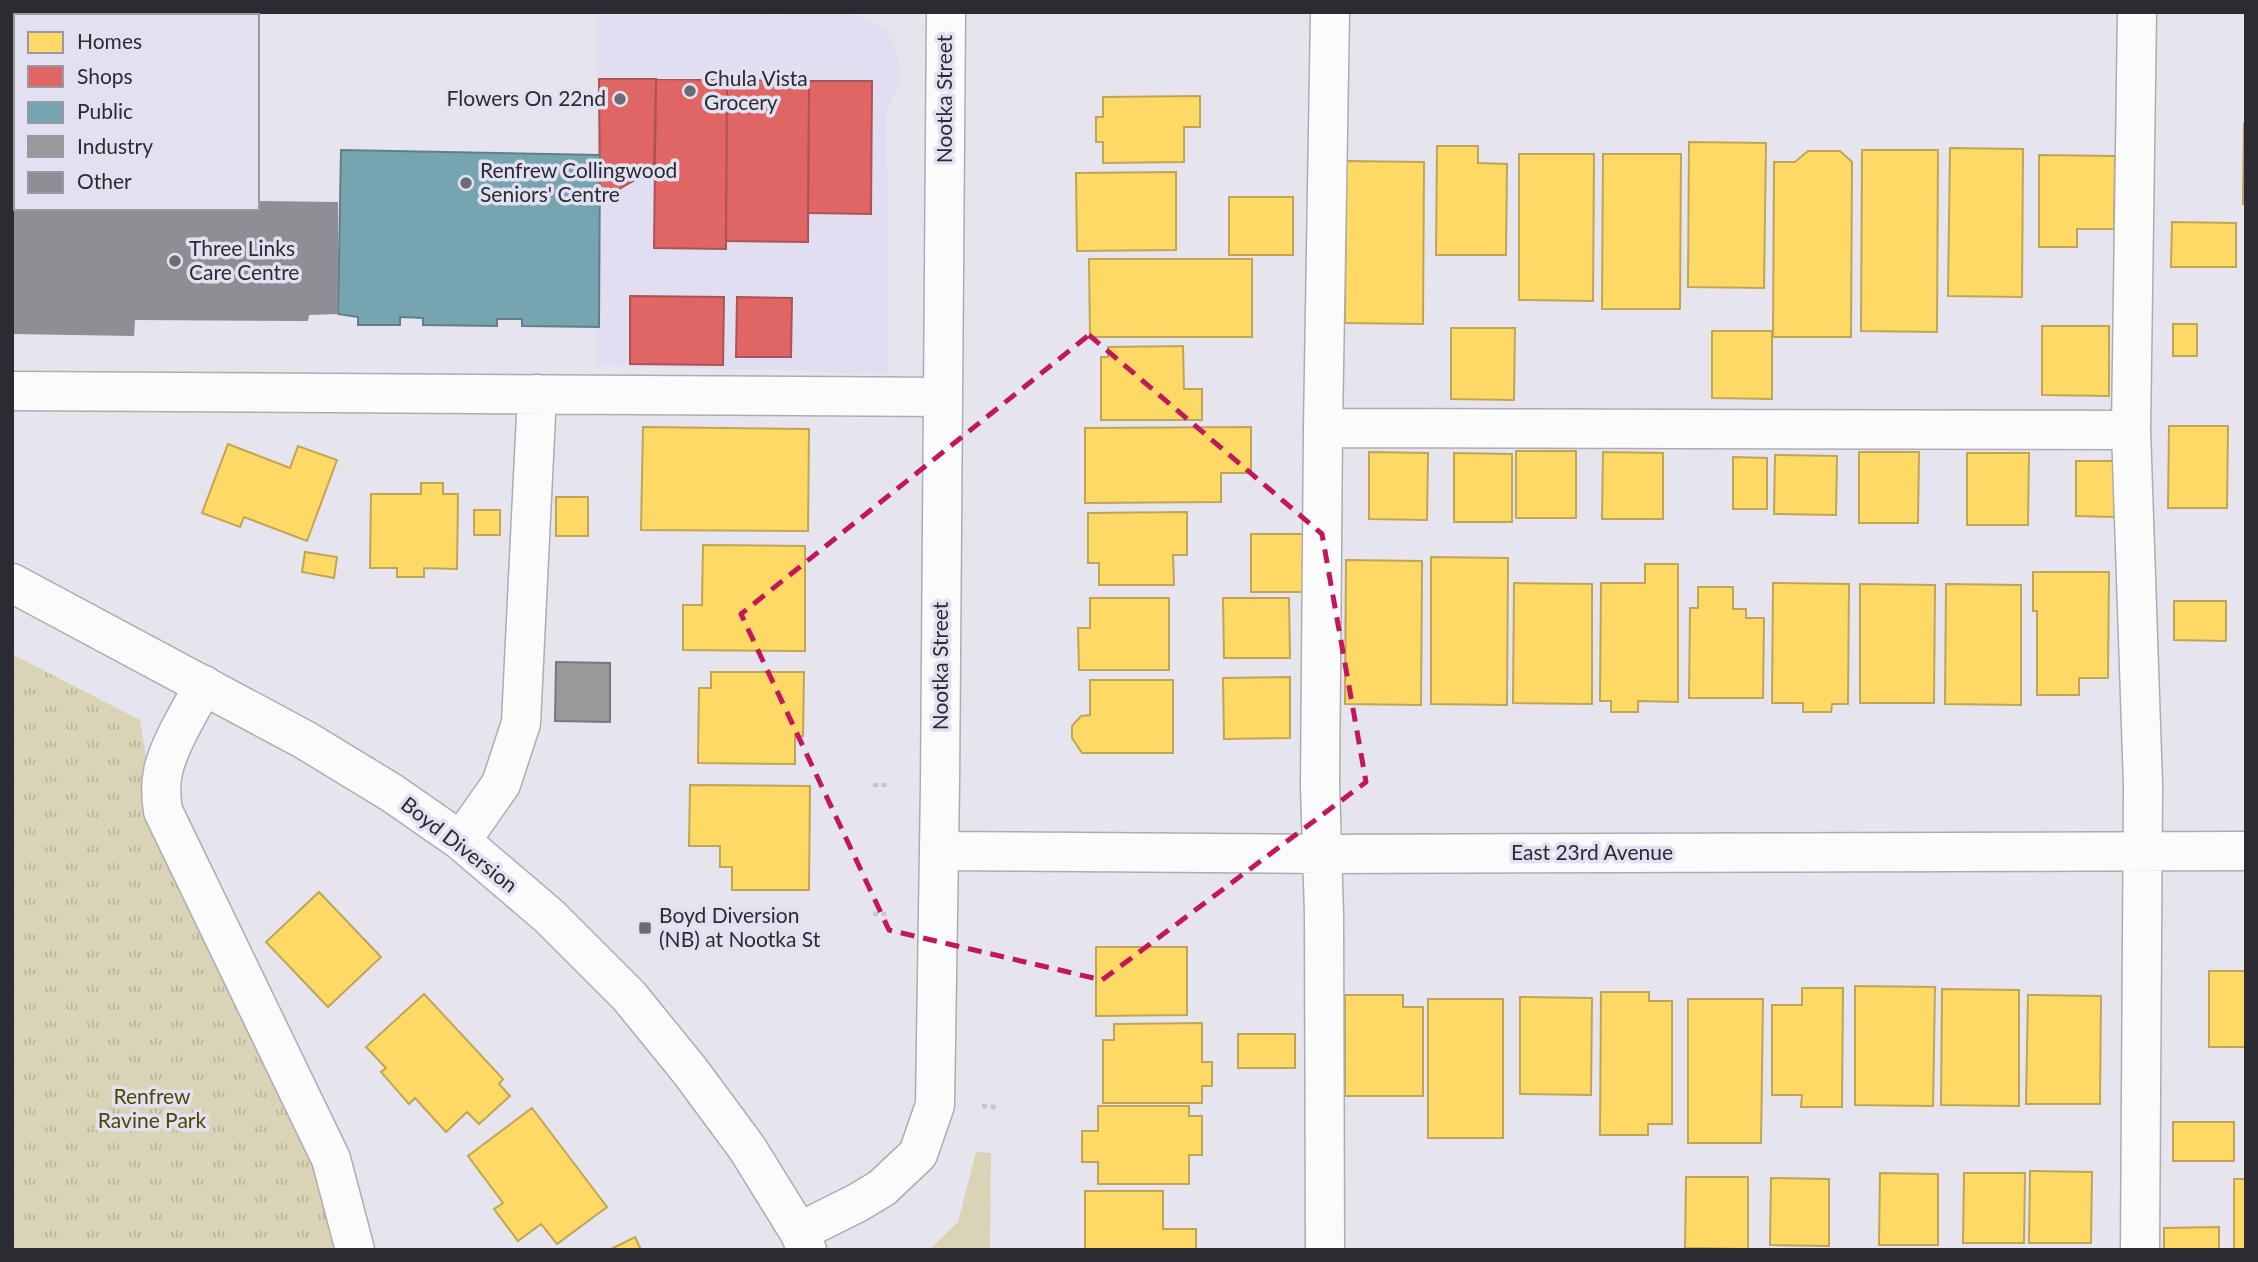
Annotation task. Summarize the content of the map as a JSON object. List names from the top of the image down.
{
  "streets": {
    "street": ["Nootka Street", "Boyd Diversion", "East 23rd Avenue"]
  },
  "crossings": [
    ["Nootka Street", "Boyd Diversion"],
    ["Nootka Street", "East 23rd Avenue"]
  ],
  "parks": ["Renfrew Ravine Park"],
  "places": {
    "other": [
      "Chula Vista Grocery",
      "Flowers On 22nd",
      "Renfrew Collingwood Seniors' Centre",
      "Three Links Care Centre"
    ],
    "transit": ["Boyd Diversion (NB) at Nootka St"]
  },
  "legend": [
    "Homes",
    "Shops",
    "Public",
    "Industry",
    "Other"
  ]
}
